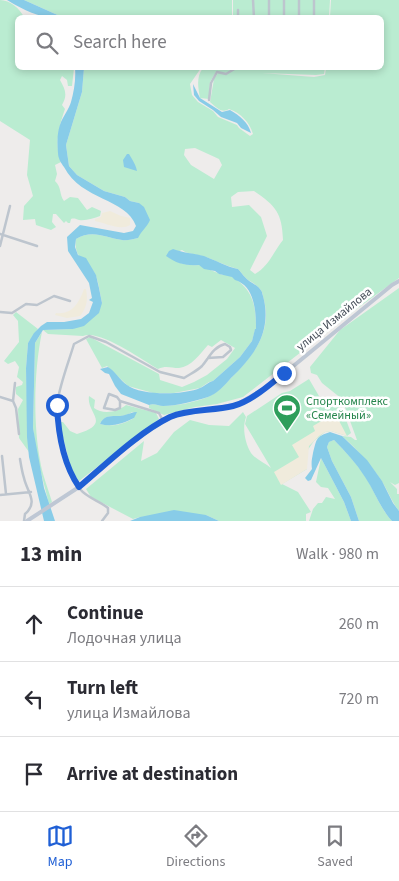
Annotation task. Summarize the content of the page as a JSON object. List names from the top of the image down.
{
  "streets": {
    "main road": ["улица Измайлова"]
  },
  "places": {
    "sports": ["Спорткомплекс «Семейный»"]
  },
  "page": {
    "search": "Search here",
    "heading": ["13 min", "Walk · 980 m"],
    "list": [
      ["Continue", "Лодочная улица", "260 m"],
      ["Turn left", "улица Измайлова", "720 m"],
      "Arrive at destination"
    ],
    "nav": ["Map", "Directions", "Saved"]
  }
}
